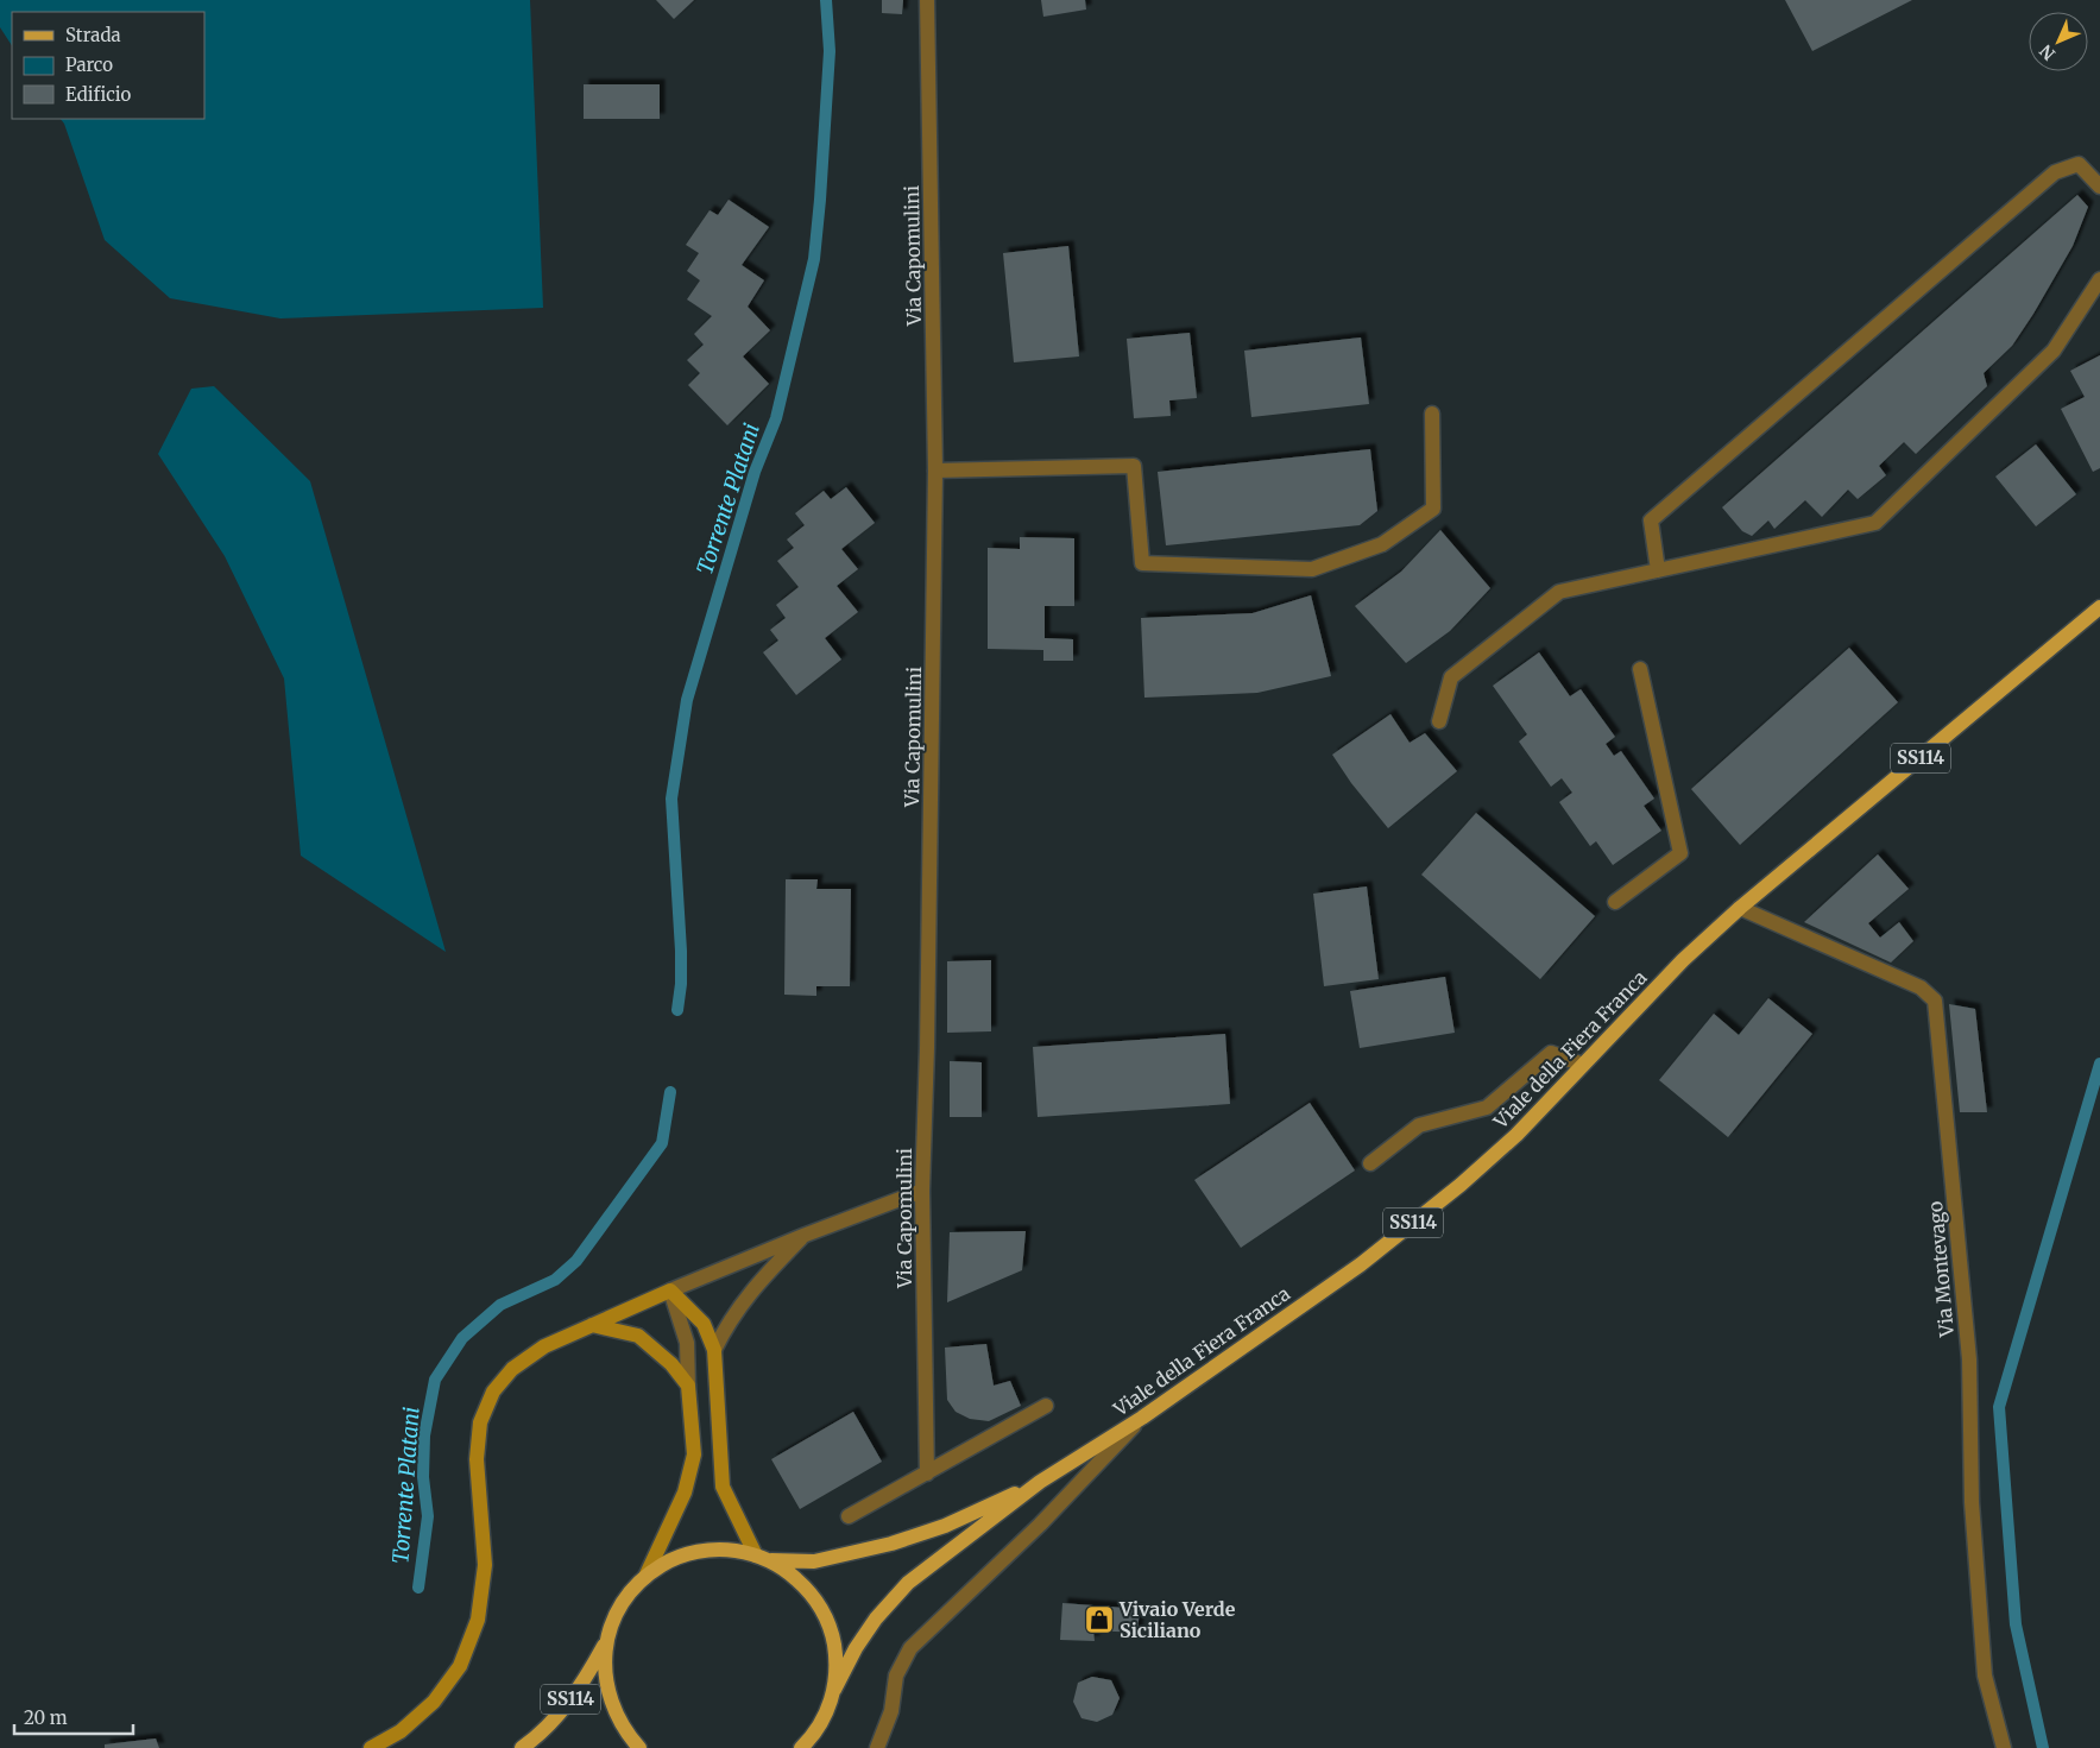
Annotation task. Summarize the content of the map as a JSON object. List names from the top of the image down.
{
  "streets": {
    "main road": ["SS114", "Viale della Fiera Franca"],
    "street": ["Via Capomulini", "Via Montevago"]
  },
  "crossings": [
    ["Viale della Fiera Franca", "Via Montevago"]
  ],
  "water": ["Torrente Platani"],
  "places": {
    "shop": ["Vivaio Verde Siciliano"]
  },
  "legend": ["Strada", "Parco", "Edificio"],
  "scale_bar": "20 m",
  "north": "bottom left"
}
